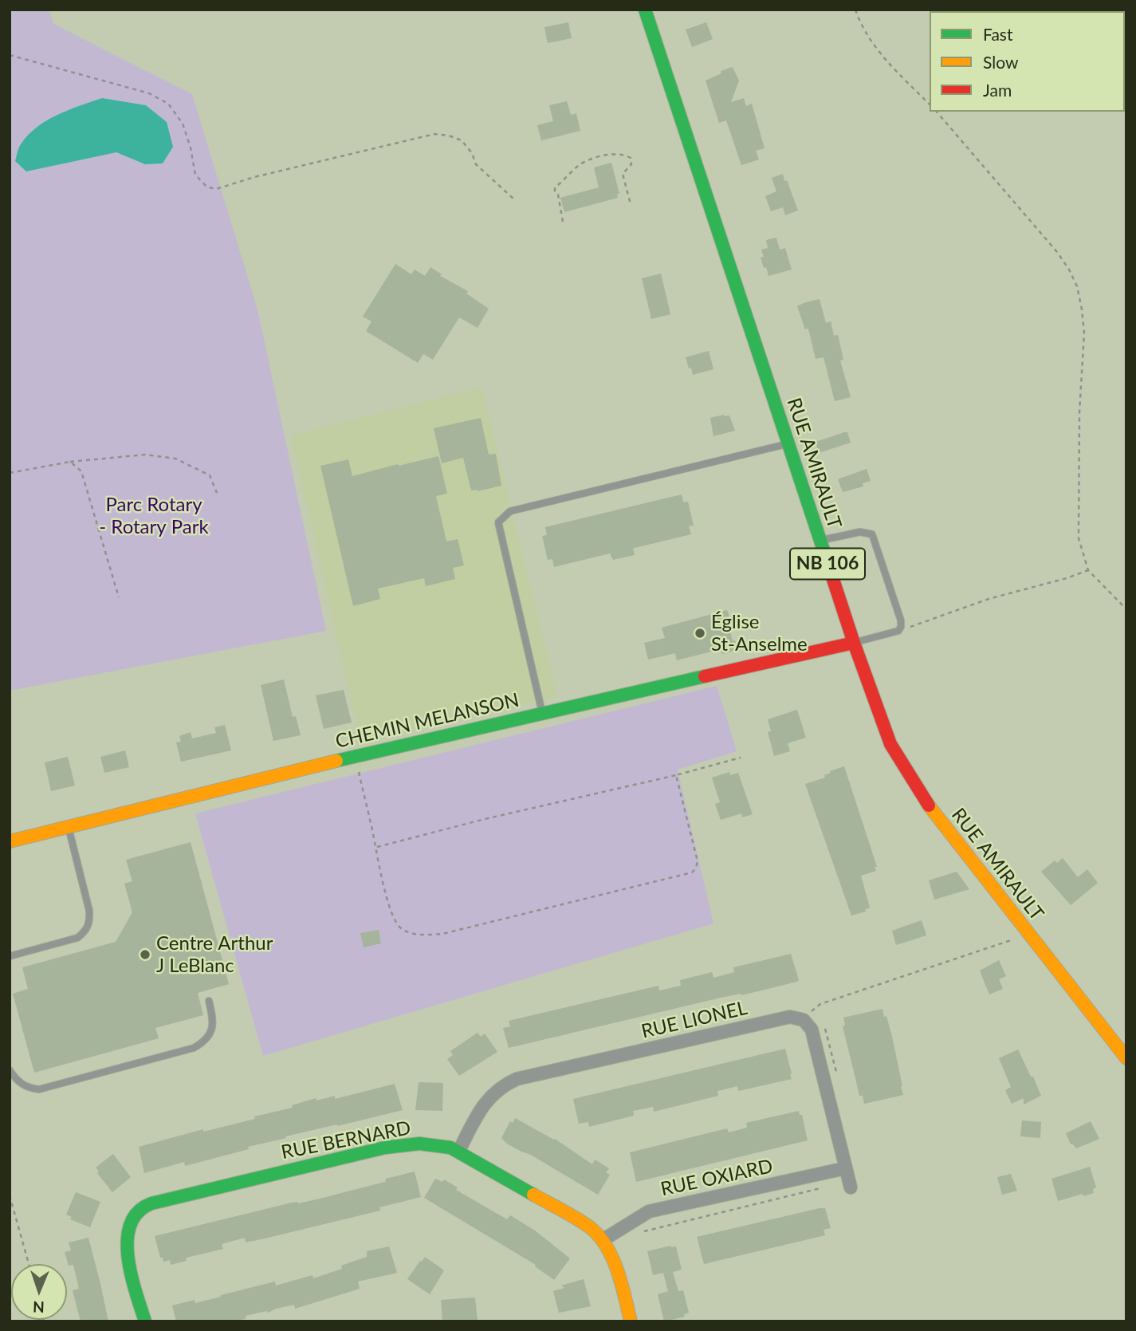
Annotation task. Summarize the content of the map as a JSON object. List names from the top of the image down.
{
  "streets": {
    "street": [
      "RUE AMIRAULT",
      "NB 106",
      "CHEMIN MELANSON",
      "RUE LIONEL",
      "RUE BERNARD",
      "RUE OXIARD"
    ]
  },
  "crossings": [
    ["RUE AMIRAULT", "CHEMIN MELANSON"],
    ["RUE LIONEL", "RUE BERNARD"],
    ["RUE BERNARD", "RUE OXIARD"]
  ],
  "parks": ["Parc Rotary - Rotary Park"],
  "places": ["Église St-Anselme", "Centre Arthur J LeBlanc"],
  "legend": ["Fast", "Slow", "Jam"],
  "north": "bottom"
}
